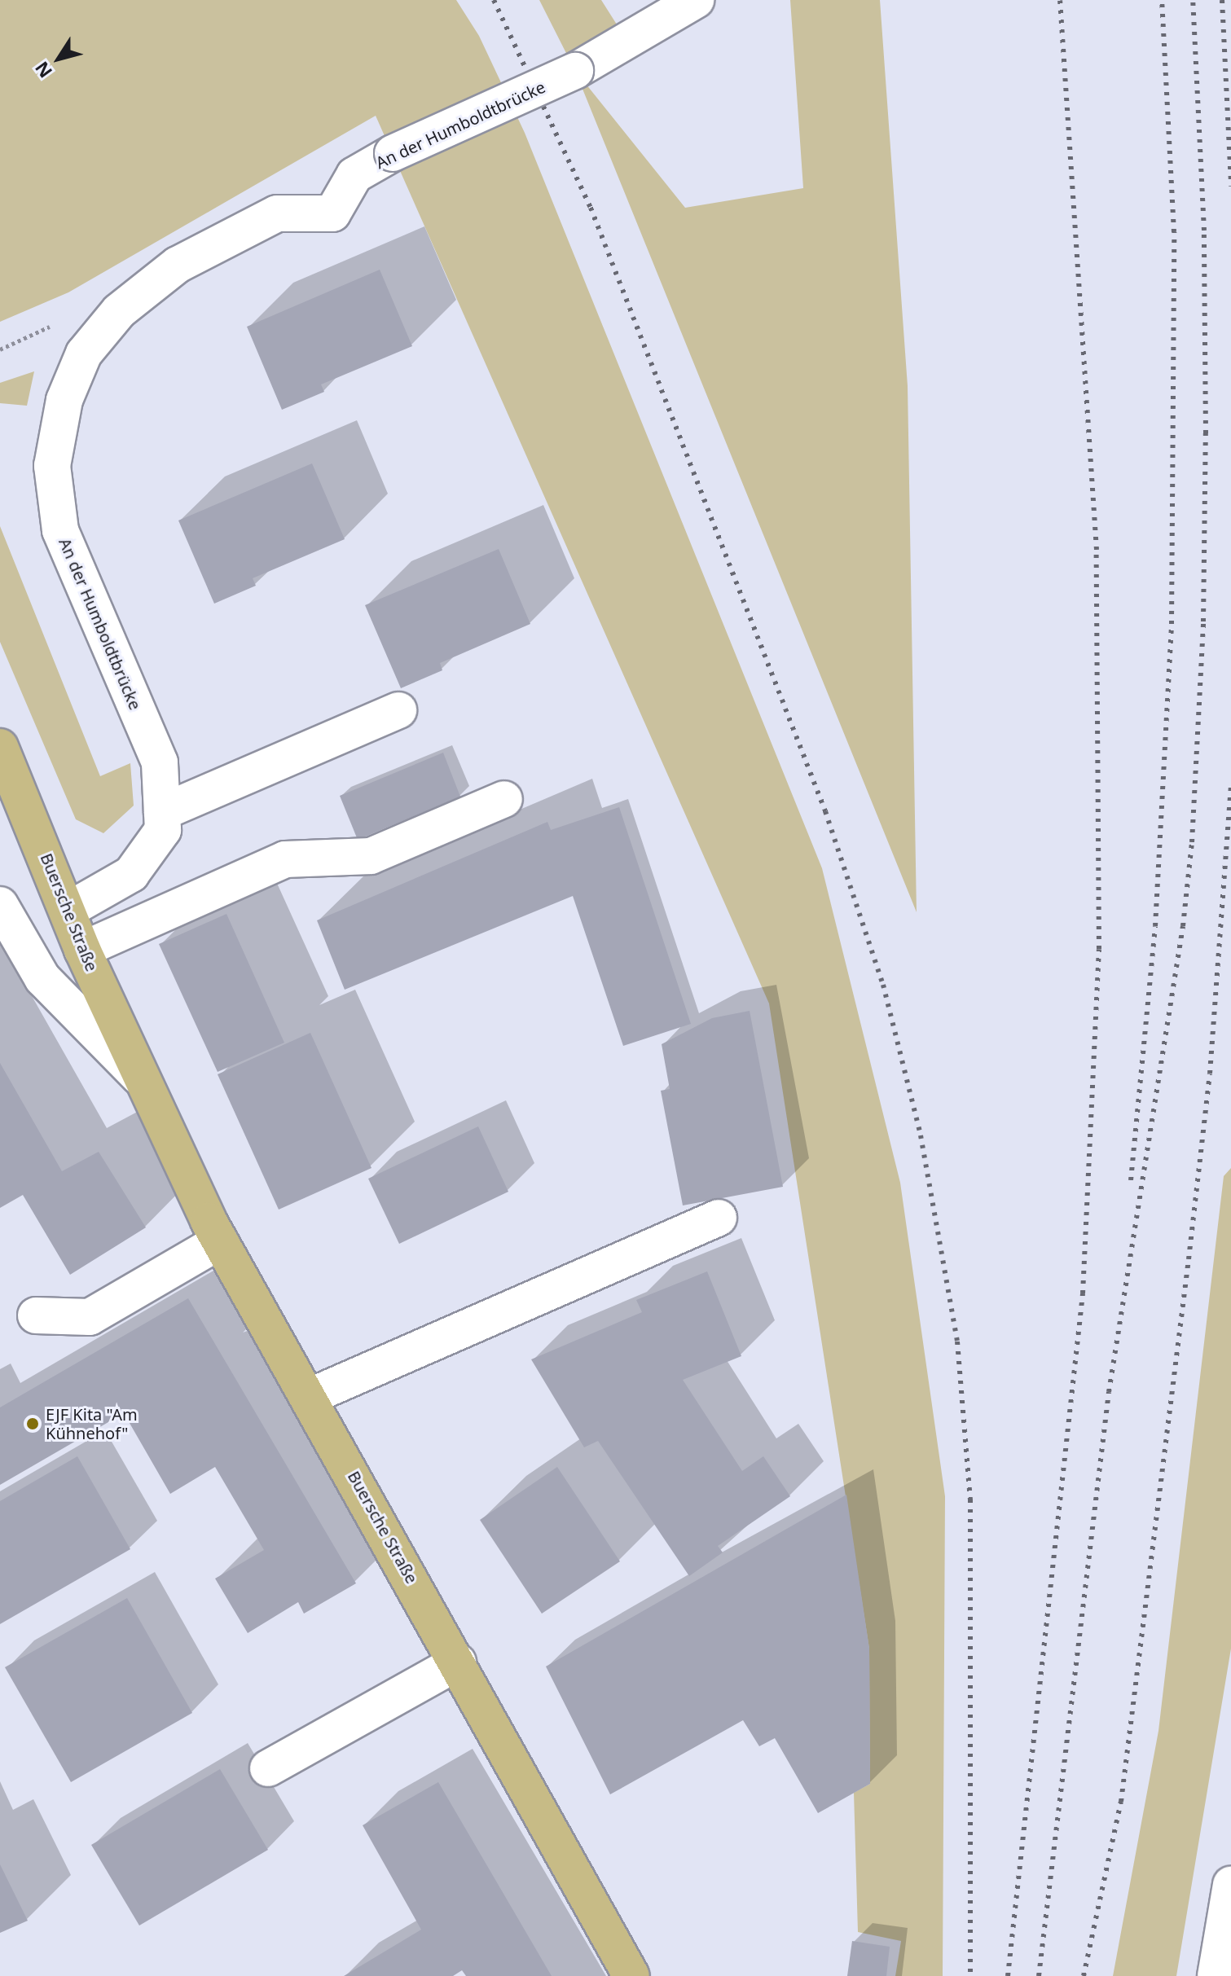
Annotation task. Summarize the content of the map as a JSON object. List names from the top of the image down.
{
  "streets": {
    "main road": ["Buersche Straße"],
    "street": ["An der Humboldtbrücke"]
  },
  "crossings": [
    ["An der Humboldtbrücke", "Buersche Straße"]
  ],
  "places": ["EJF Kita \"Am Kühnehof\""],
  "north": "bottom left"
}
